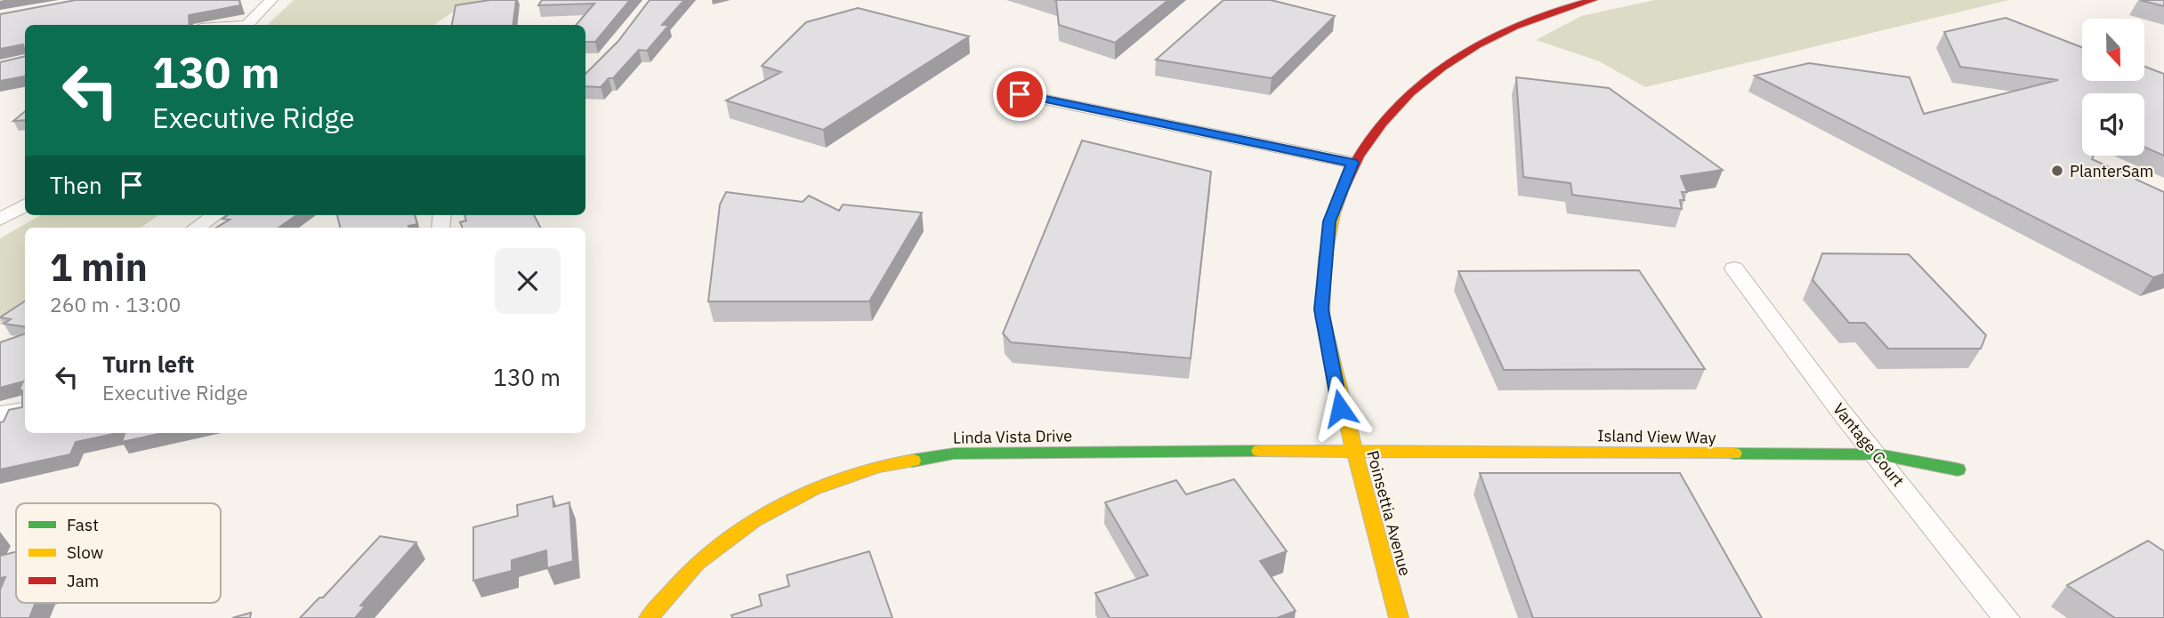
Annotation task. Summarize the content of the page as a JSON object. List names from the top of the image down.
{
  "streets": {
    "main road": ["Linda Vista Drive", "Island View Way", "Poinsettia Avenue"],
    "street": ["Vantage Court"]
  },
  "crossings": [
    ["Linda Vista Drive", "Island View Way"],
    ["Linda Vista Drive", "Poinsettia Avenue"],
    ["Island View Way", "Vantage Court"],
    ["Island View Way", "Poinsettia Avenue"]
  ],
  "places": ["PlanterSam"],
  "legend": ["Fast", "Slow", "Jam"],
  "north": "bottom",
  "page": {
    "turn": ["130 m", "Executive Ridge"],
    "then": "Then",
    "heading": ["1 min", "260 m · 13:00"],
    "list": [
      {
        "name": "Turn left",
        "note": "Executive Ridge",
        "value": "130 m"
      }
    ]
  }
}
